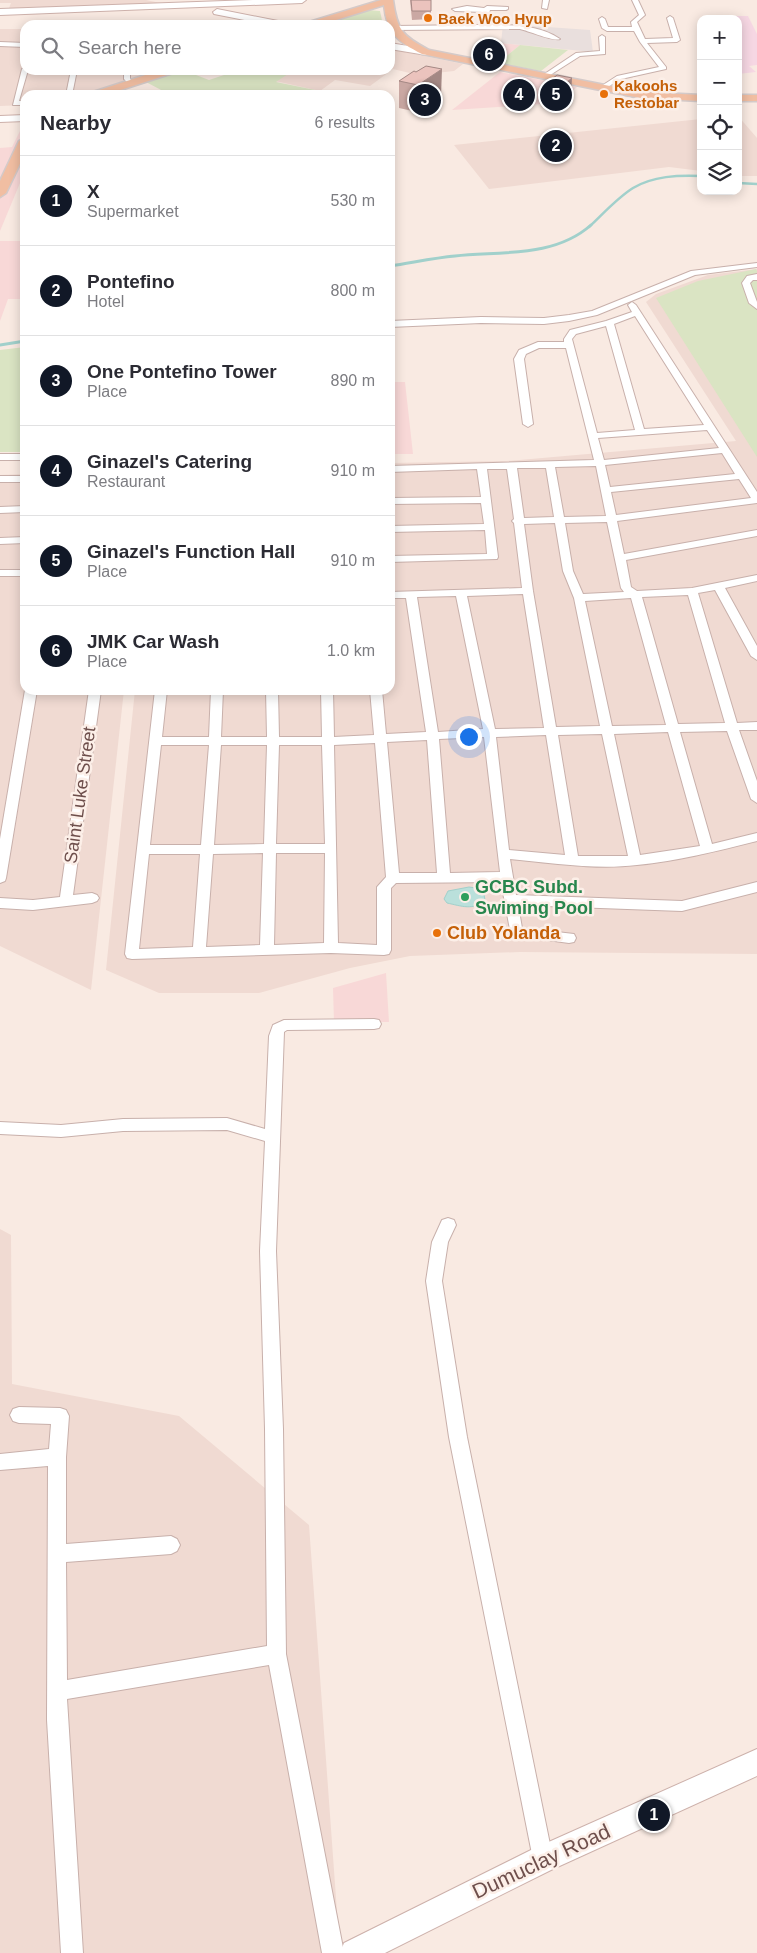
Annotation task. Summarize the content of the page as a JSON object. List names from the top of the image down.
{
  "streets": {
    "street": ["Saint Luke Street", "Dumuclay Road"]
  },
  "places": [
    "Baek Woo Hyup",
    "Kakoohs Restobar",
    "GCBC Subd. Swiming Pool",
    "Club Yolanda"
  ],
  "page": {
    "map_buttons": ["+", "−"],
    "search": "Search here",
    "pins": [
      "6",
      "4",
      "5",
      "3",
      "2",
      "1"
    ],
    "heading": ["Nearby", "6 results"],
    "list": [
      {
        "mark": "1",
        "name": "X",
        "note": "Supermarket",
        "value": "530 m"
      },
      {
        "mark": "2",
        "name": "Pontefino",
        "note": "Hotel",
        "value": "800 m"
      },
      {
        "mark": "3",
        "name": "One Pontefino Tower",
        "note": "Place",
        "value": "890 m"
      },
      {
        "mark": "4",
        "name": "Ginazel's Catering",
        "note": "Restaurant",
        "value": "910 m"
      },
      {
        "mark": "5",
        "name": "Ginazel's Function Hall",
        "note": "Place",
        "value": "910 m"
      },
      {
        "mark": "6",
        "name": "JMK Car Wash",
        "note": "Place",
        "value": "1.0 km"
      }
    ]
  }
}
